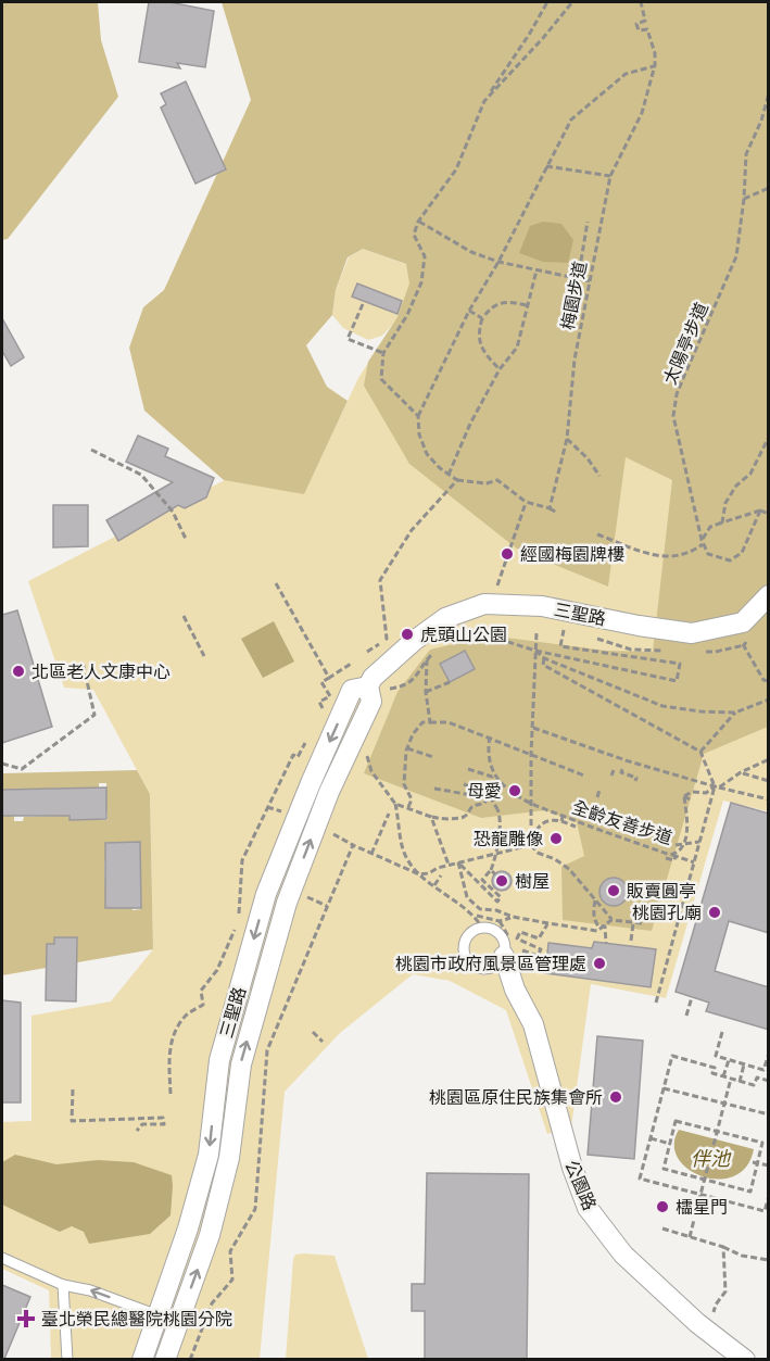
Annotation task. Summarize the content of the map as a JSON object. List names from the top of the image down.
{
  "streets": {
    "street": ["三聖路", "公園路"],
    "path": ["梅園步道", "太陽亭步道", "全齡友善步道"]
  },
  "water": ["伴池"],
  "places": {
    "other": [
      "經國梅園牌樓",
      "虎頭山公園",
      "北區老人文康中心",
      "母愛",
      "恐龍雕像",
      "樹屋",
      "販賣圓亭",
      "桃園孔廟",
      "桃園市政府風景區管理處",
      "桃園區原住民族集會所",
      "櫺星門"
    ],
    "health": ["臺北榮民總醫院桃園分院"]
  }
}
